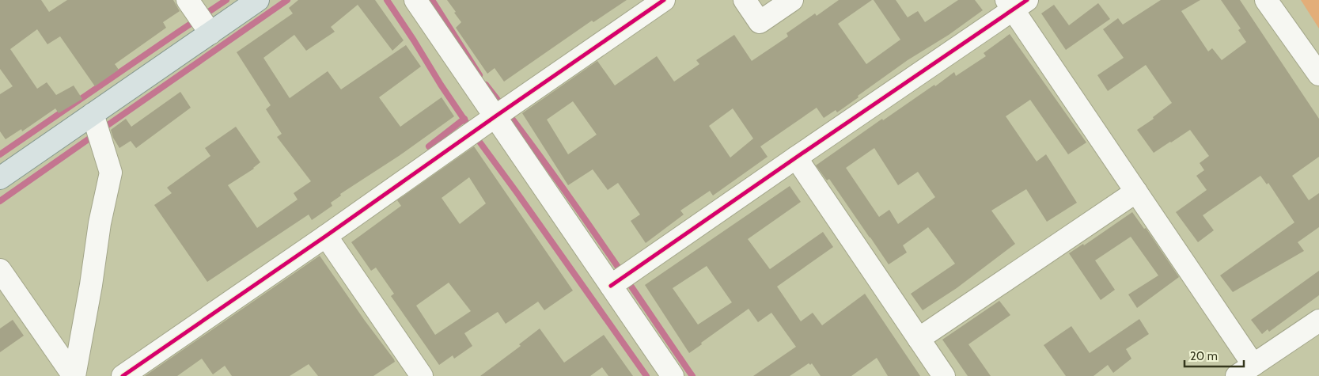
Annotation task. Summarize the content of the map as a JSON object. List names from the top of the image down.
{
  "scale_bar": "20 m"
}
